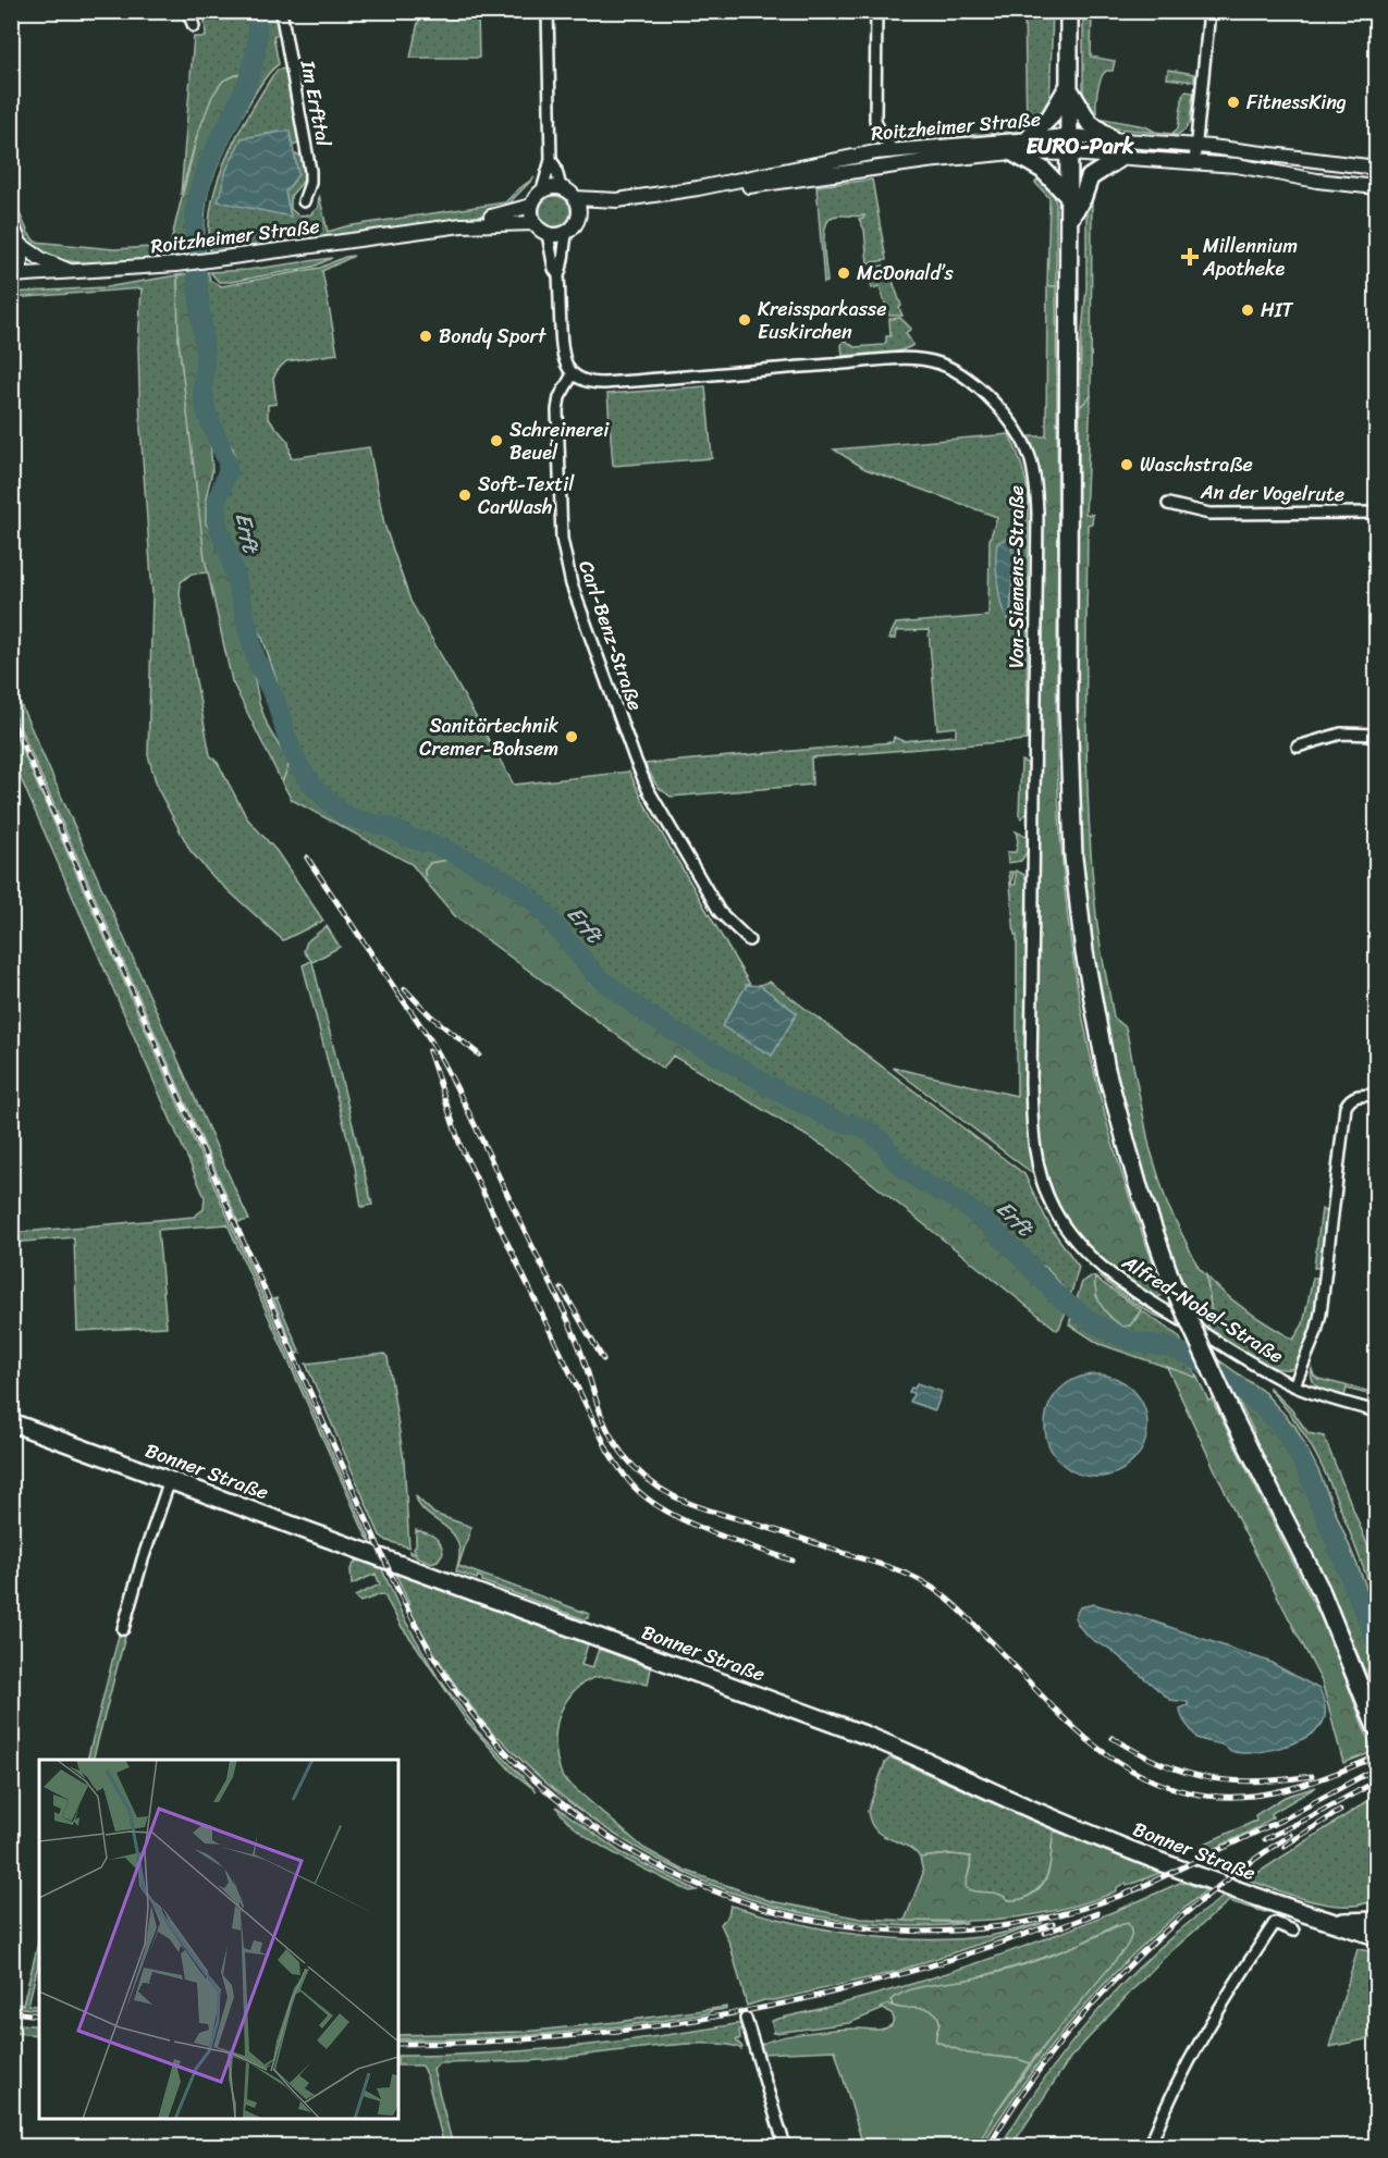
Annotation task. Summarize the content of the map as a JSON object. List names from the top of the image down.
{
  "streets": {
    "main road": ["Bonner Straße"],
    "street": [
      "Im Erfttal",
      "Roitzheimer Straße",
      "An der Vogelrute",
      "Von-Siemens-Straße",
      "Carl-Benz-Straße",
      "Alfred-Nobel-Straße"
    ]
  },
  "crossings": [
    ["Von-Siemens-Straße", "Carl-Benz-Straße"],
    ["Von-Siemens-Straße", "Alfred-Nobel-Straße"]
  ],
  "districts": ["EURO-Park"],
  "water": ["Erft"],
  "places": {
    "other": [
      "FitnessKing",
      "McDonald’s",
      "HIT",
      "Kreissparkasse Euskirchen",
      "Bondy Sport",
      "Schreinerei Beuel",
      "Waschstraße",
      "Soft-Textil CarWash",
      "Sanitärtechnik Cremer-Bohsem"
    ],
    "health": ["Millennium Apotheke"]
  }
}
